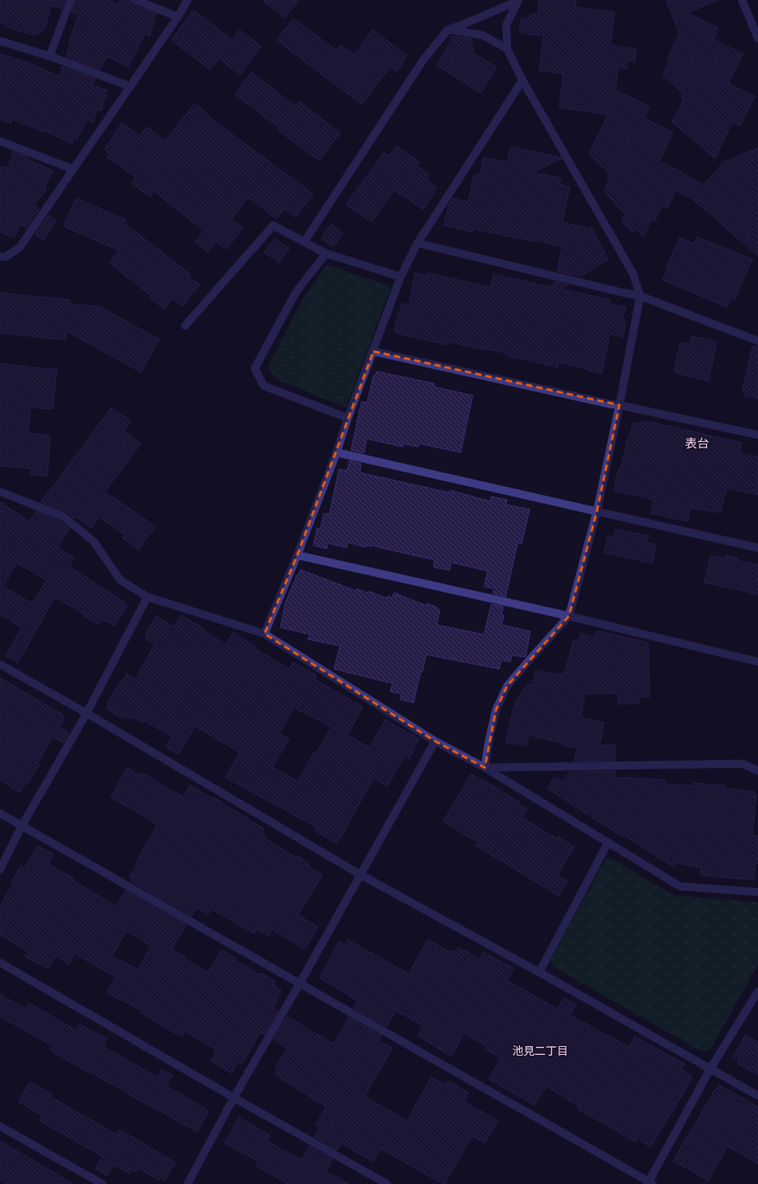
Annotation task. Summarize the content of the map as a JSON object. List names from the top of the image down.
{
  "districts": ["表台", "池見二丁目"]
}
